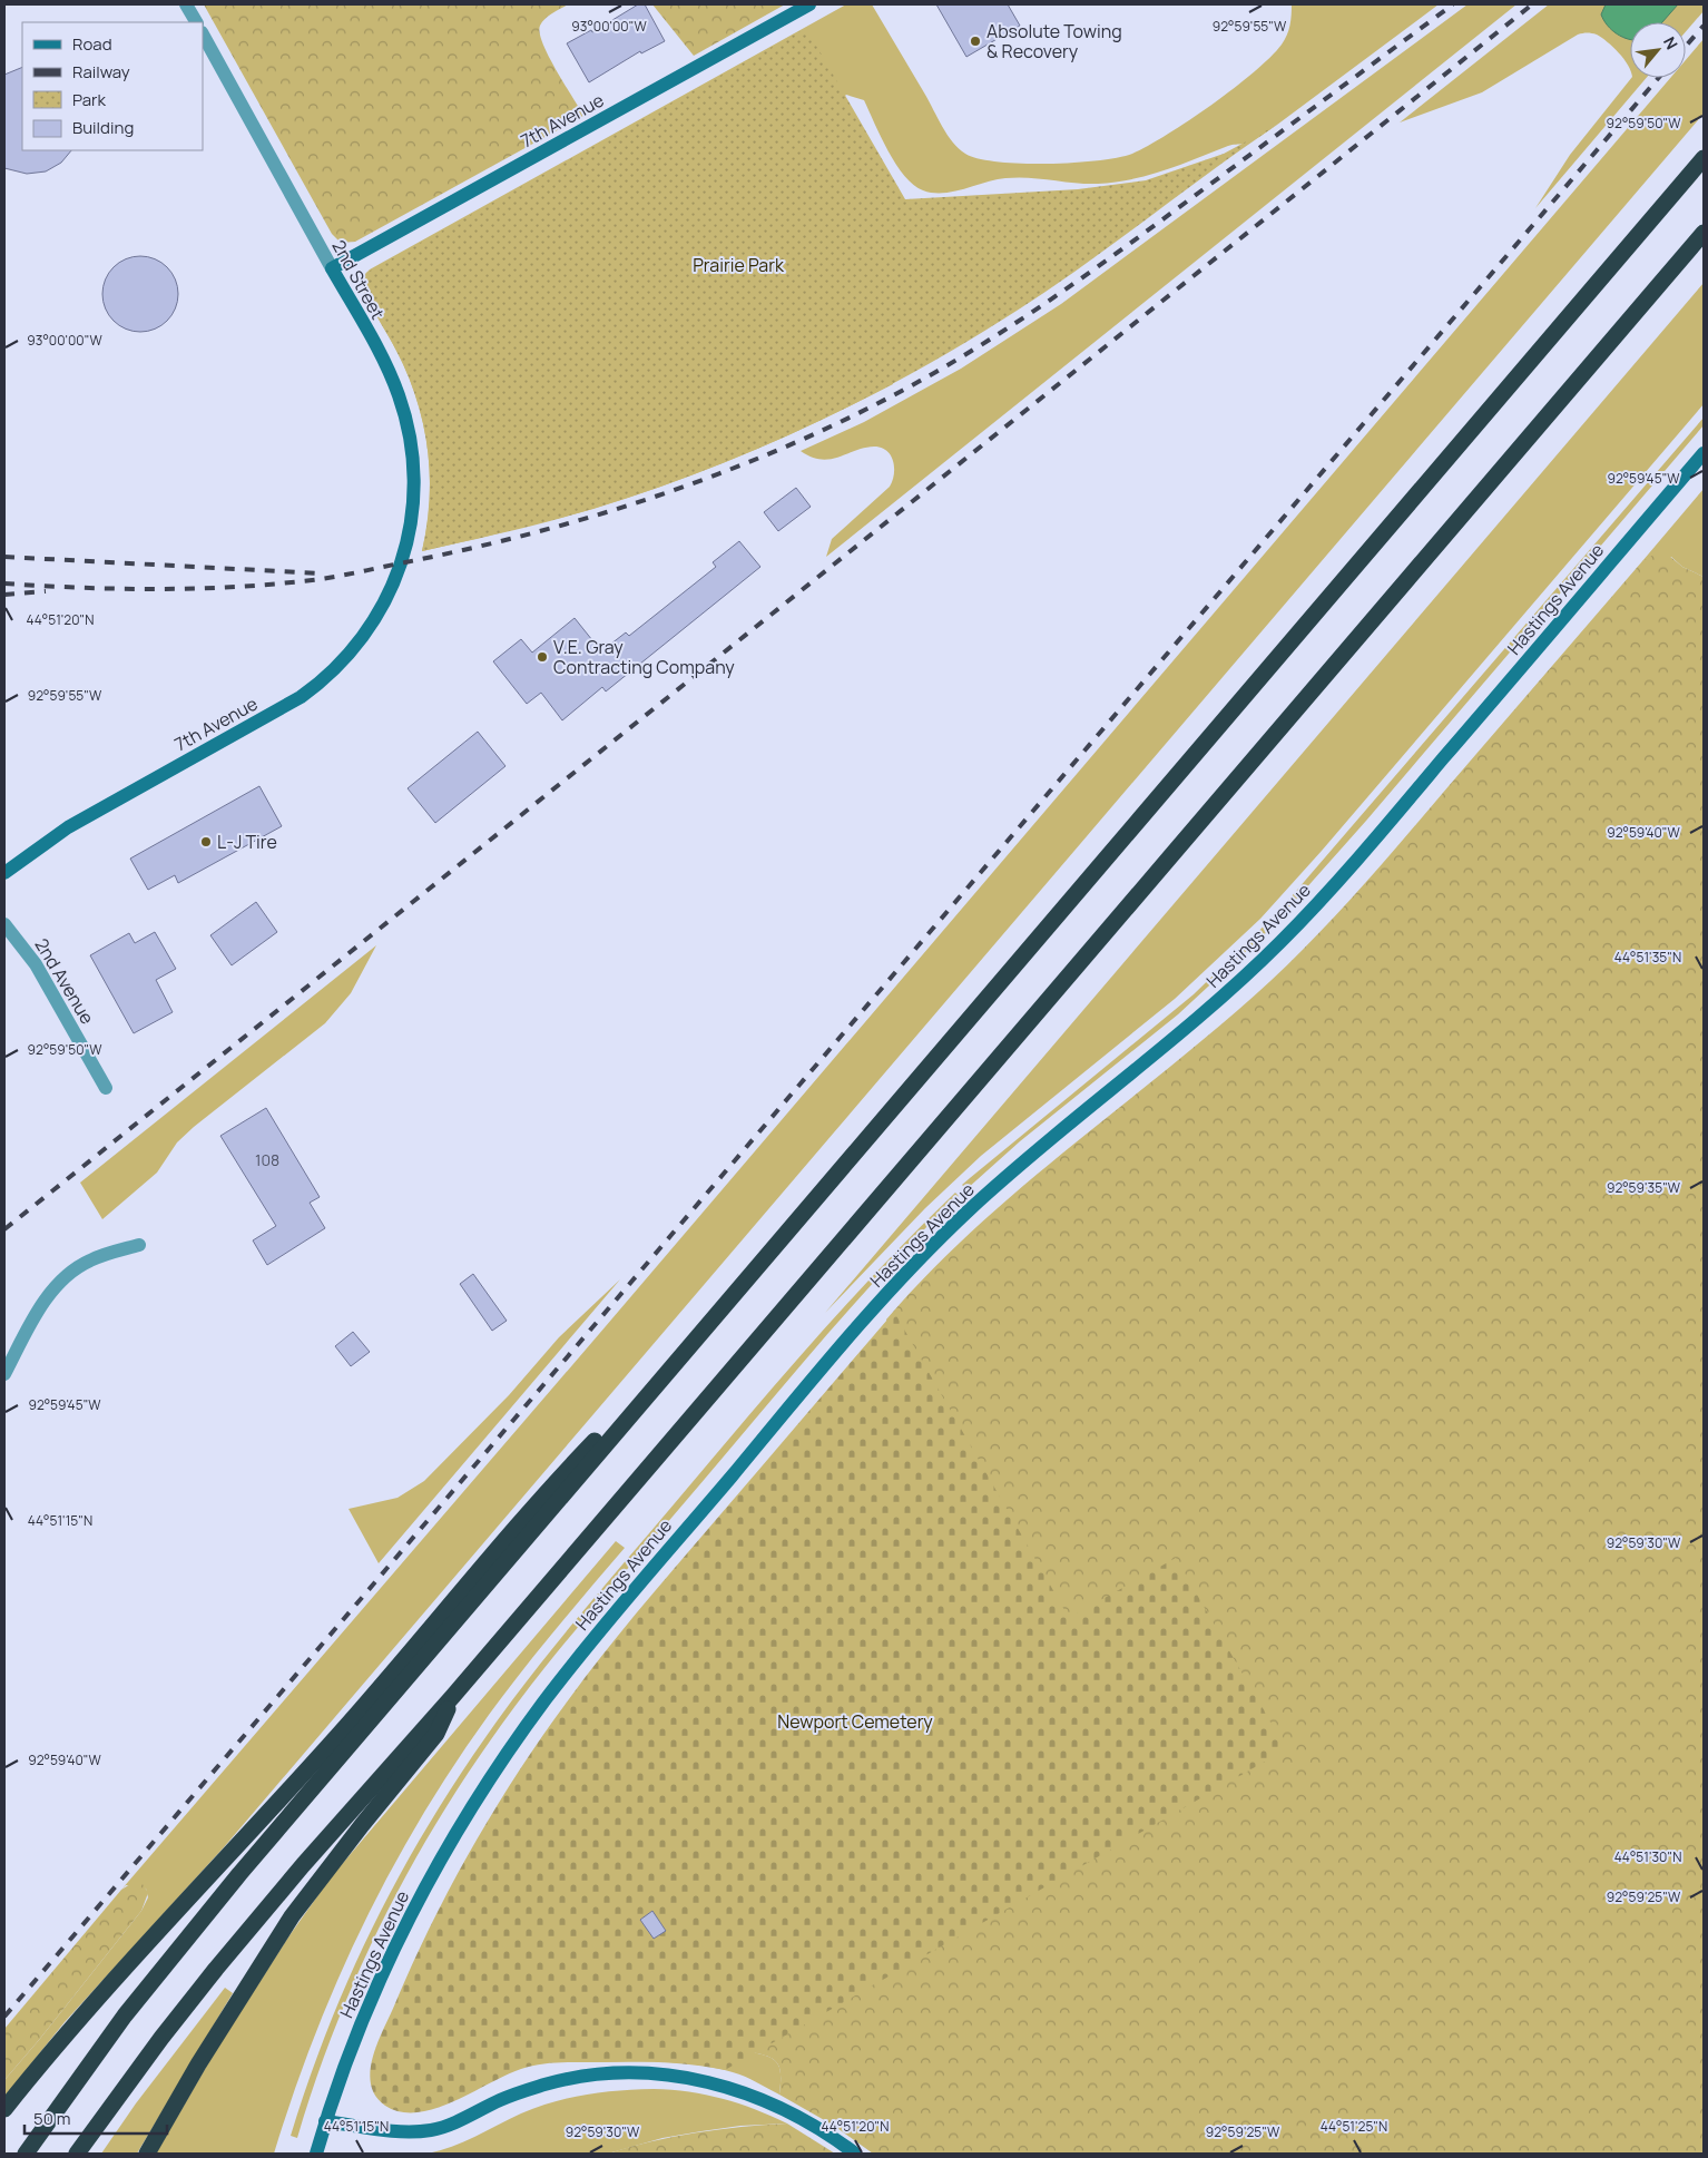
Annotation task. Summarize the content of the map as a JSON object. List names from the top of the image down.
{
  "streets": {
    "street": [
      "7th Avenue",
      "2nd Street",
      "Hastings Avenue",
      "2nd Avenue"
    ]
  },
  "crossings": [
    ["7th Avenue", "2nd Street"]
  ],
  "parks": ["Prairie Park", "Newport Cemetery"],
  "places": ["Absolute Towing & Recovery", "V.E. Gray Contracting Company", "L-J Tire"],
  "house_numbers": ["108"],
  "legend": [
    "Road",
    "Railway",
    "Park",
    "Building"
  ],
  "scale_bar": "50 m",
  "north": "top right",
  "coordinates": [
    "93°00'00\"W",
    "92°59'55\"W",
    "92°59'50\"W",
    "92°59'45\"W",
    "44°51'20\"N",
    "92°59'40\"W",
    "44°51'35\"N",
    "92°59'35\"W",
    "44°51'15\"N",
    "92°59'30\"W",
    "44°51'30\"N",
    "92°59'25\"W",
    "44°51'25\"N"
  ]
}
